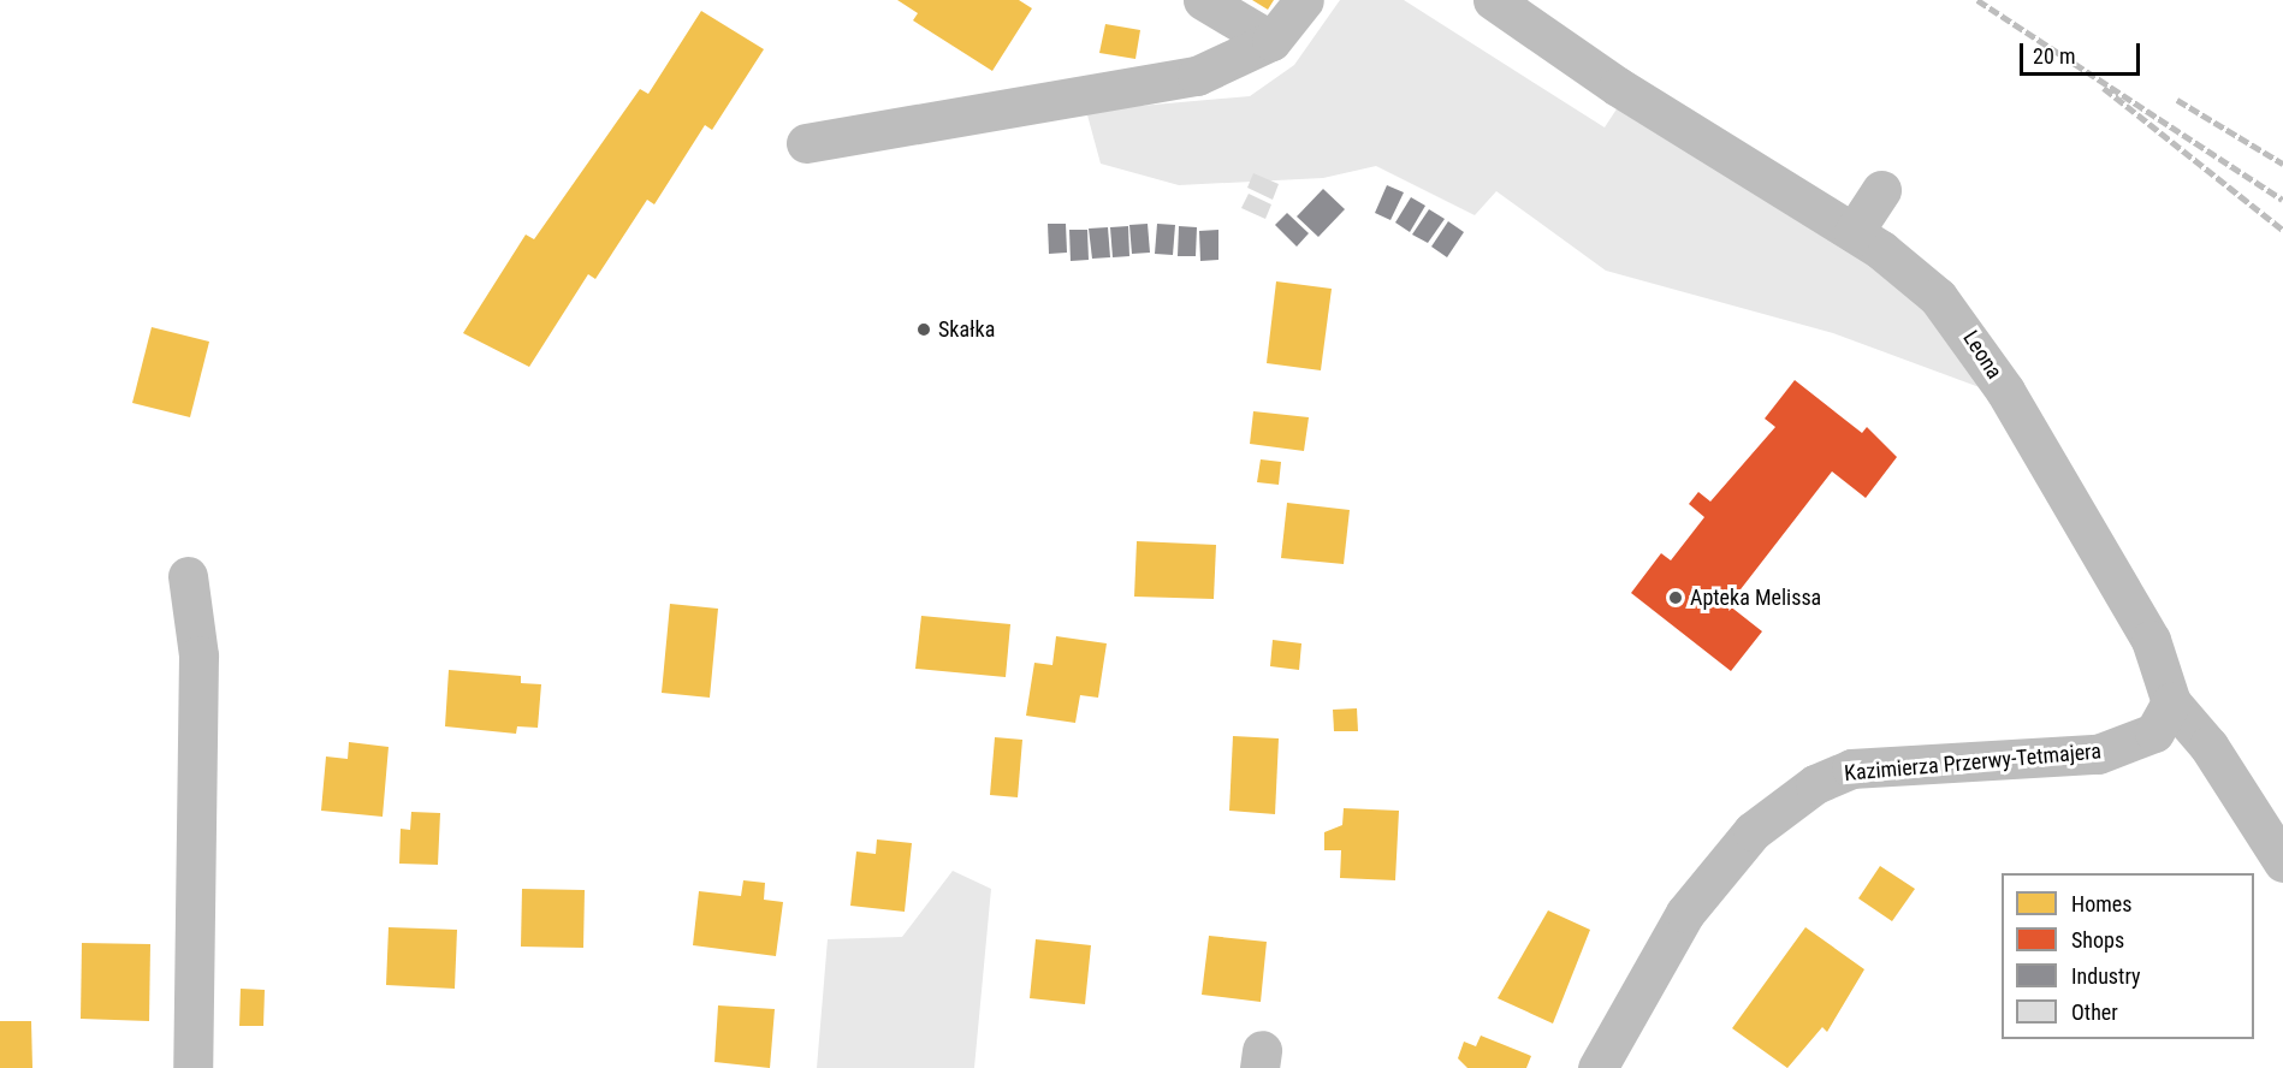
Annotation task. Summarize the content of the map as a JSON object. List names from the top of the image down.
{
  "streets": {
    "street": ["Leona", "Kazimierza Przerwy-Tetmajera"]
  },
  "crossings": [
    ["Leona", "Kazimierza Przerwy-Tetmajera"]
  ],
  "places": ["Skałka", "Apteka Melissa"],
  "legend": [
    "Homes",
    "Shops",
    "Industry",
    "Other"
  ],
  "scale_bar": "20 m"
}
